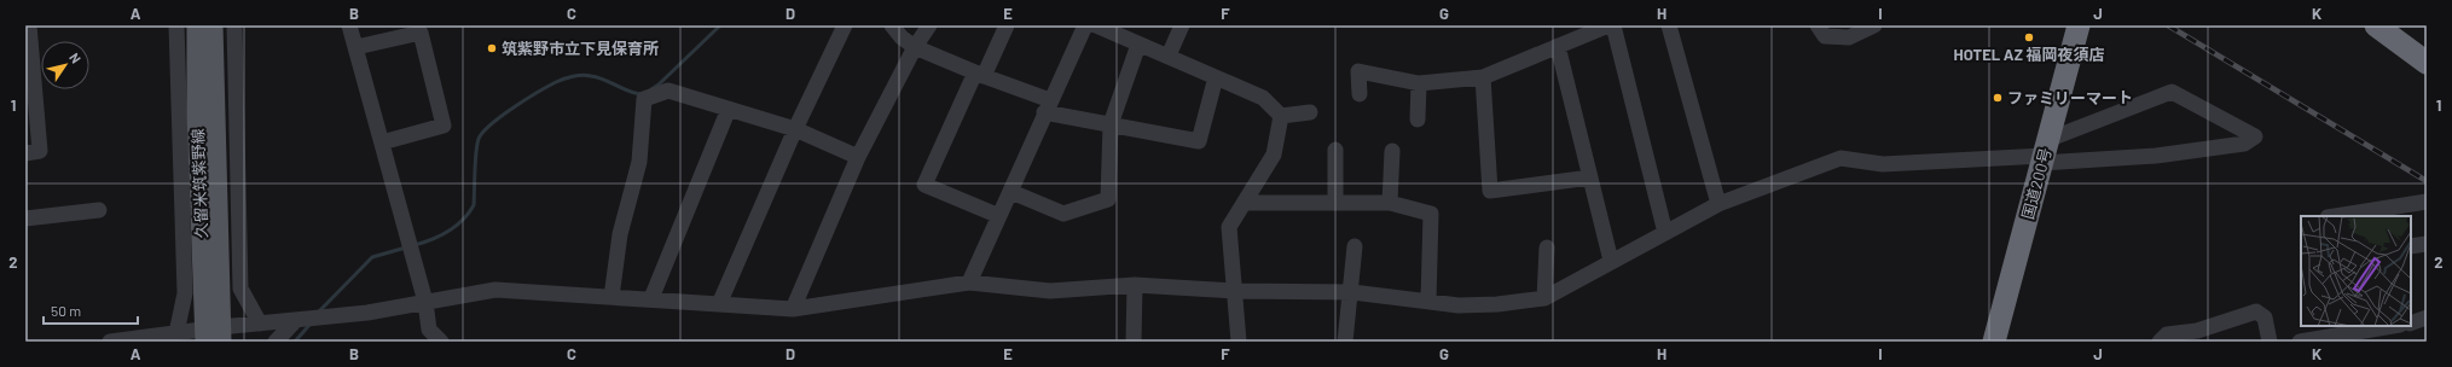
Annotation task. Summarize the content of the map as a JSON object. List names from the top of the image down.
{
  "streets": {
    "highway": ["国道200号"],
    "main road": ["久留米筑紫野線"]
  },
  "places": ["HOTEL AZ 福岡夜須店", "筑紫野市立下見保育所", "ファミリーマート"],
  "scale_bar": "50 m",
  "north": "top right",
  "grid": {
    "columns": [
      "A",
      "B",
      "C",
      "D",
      "E",
      "F",
      "G",
      "H",
      "I",
      "J",
      "K"
    ],
    "rows": ["1", "2"]
  }
}
